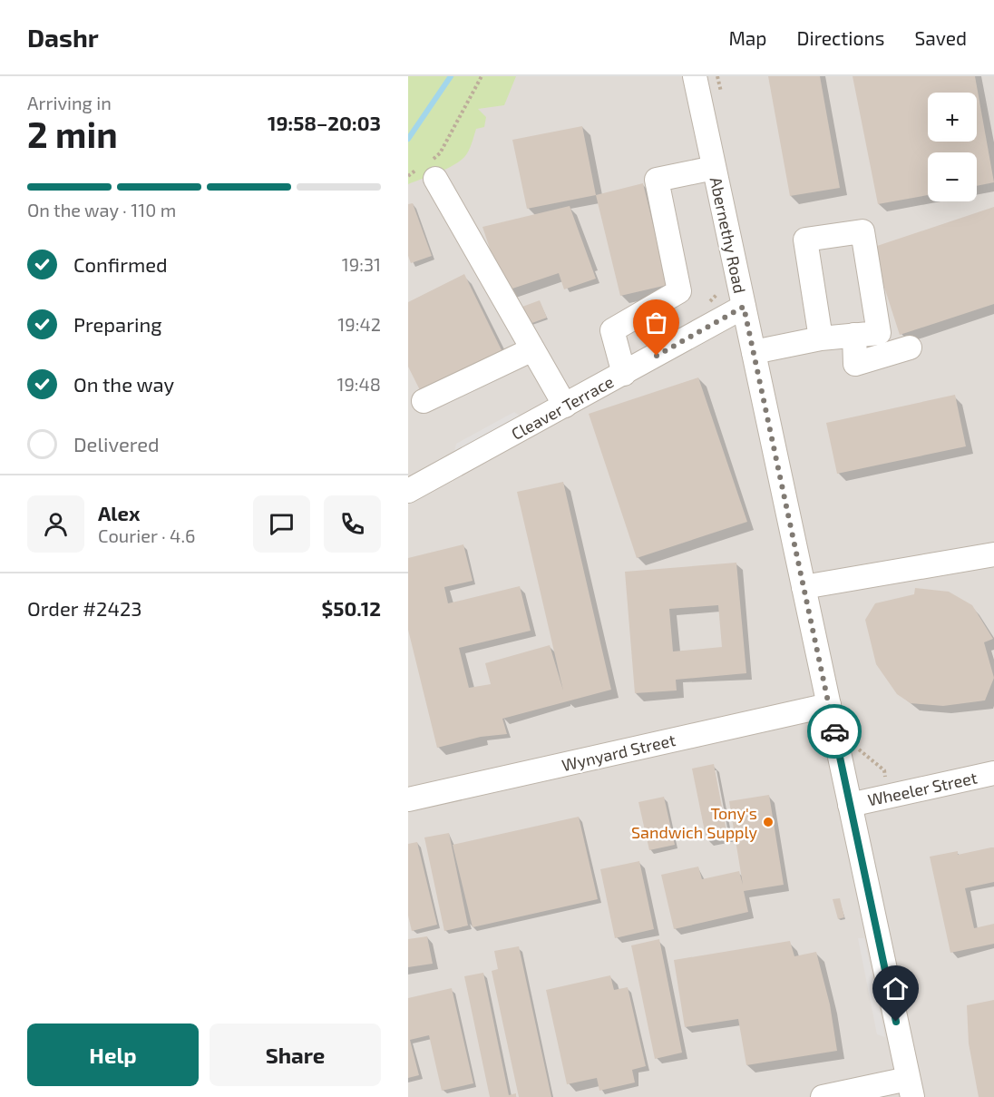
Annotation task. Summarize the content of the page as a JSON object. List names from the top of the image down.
{
  "streets": {
    "street": [
      "Abernethy Road",
      "Cleaver Terrace",
      "Wynyard Street",
      "Wheeler Street"
    ]
  },
  "crossings": [
    ["Abernethy Road", "Cleaver Terrace"],
    ["Abernethy Road", "Wynyard Street"],
    ["Abernethy Road", "Wheeler Street"]
  ],
  "places": ["Tony's Sandwich Supply"],
  "page": {
    "header": "Dashr",
    "nav": ["Map", "Directions", "Saved"],
    "heading": ["2 min", "Arriving in", "19:58–20:03"],
    "panel": [
      "Alex",
      "Courier · 4.6",
      "Order #2423",
      "$50.12"
    ],
    "map_buttons": ["+", "−"],
    "bar": "On the way · 110 m",
    "list": [
      ["Confirmed", "19:31"],
      ["Preparing", "19:42"],
      ["On the way", "19:48"],
      "Delivered"
    ],
    "buttons": ["Help", "Share"]
  }
}
